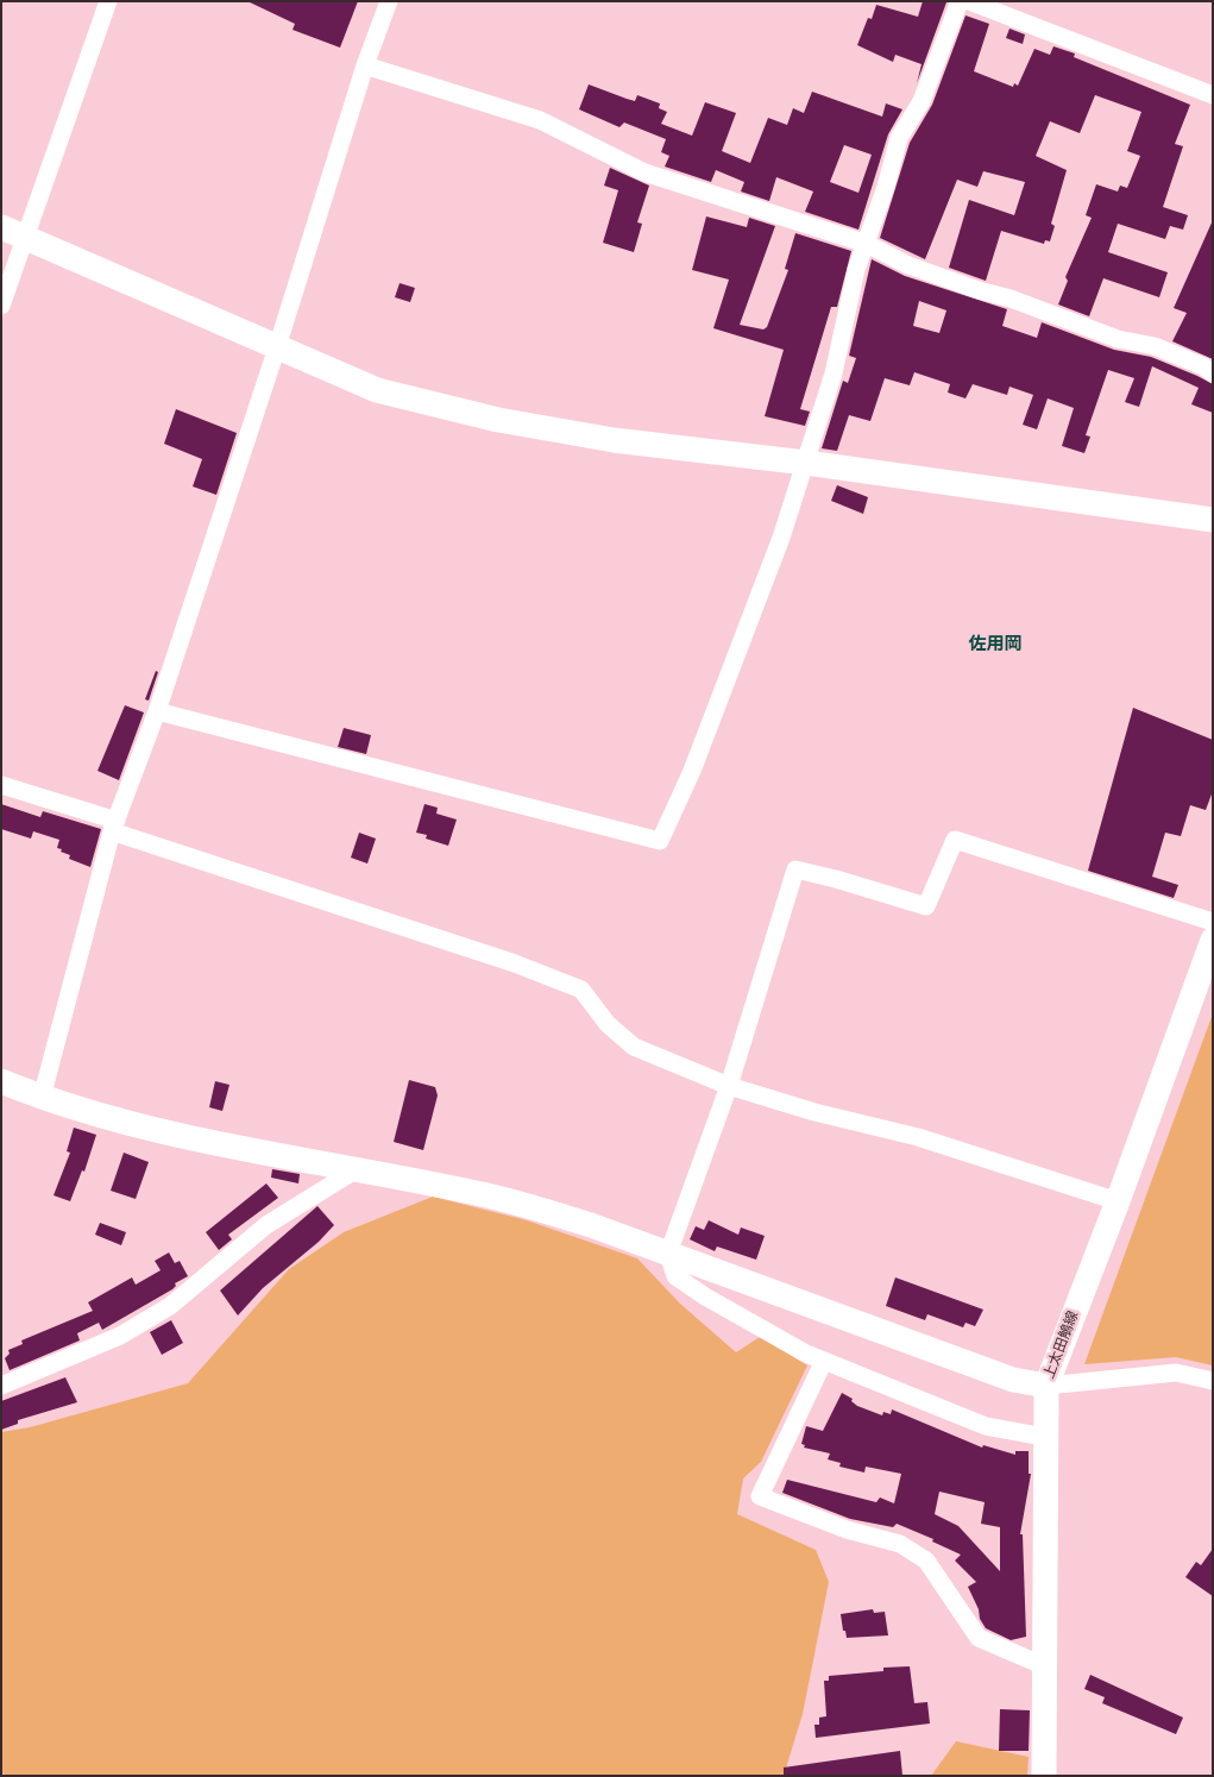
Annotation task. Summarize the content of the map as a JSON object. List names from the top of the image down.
{
  "streets": {
    "street": ["上太田鵤線"]
  },
  "districts": ["佐用岡"]
}
